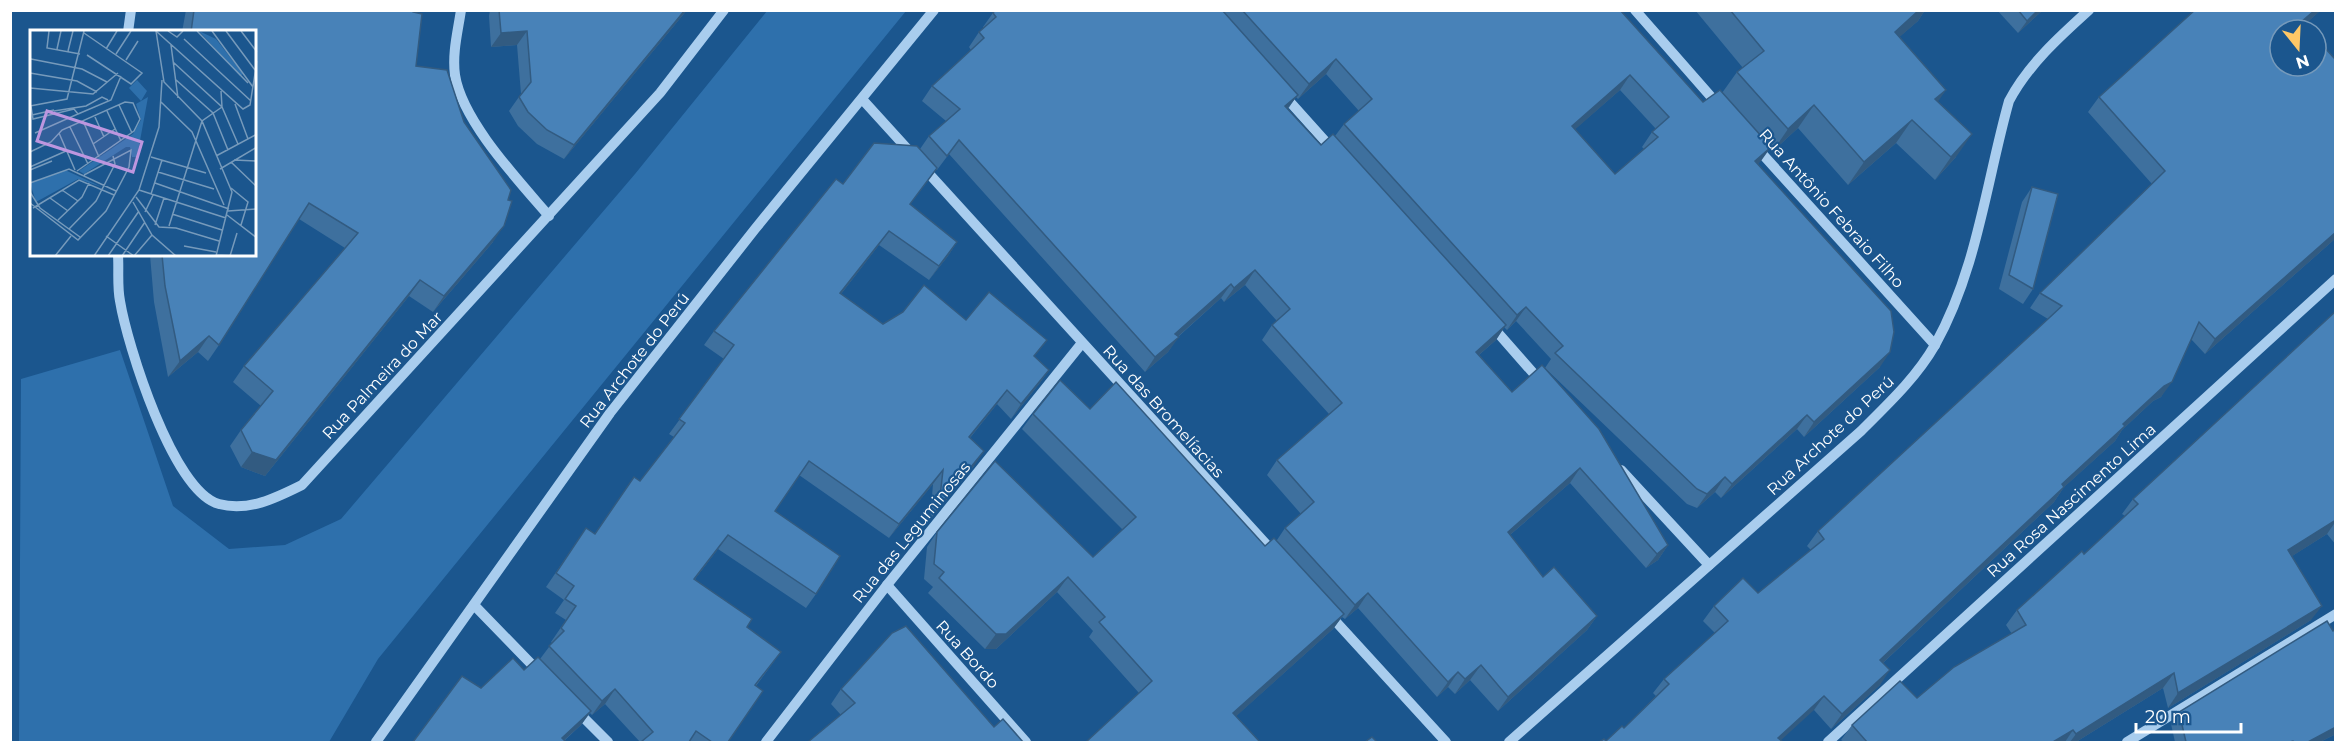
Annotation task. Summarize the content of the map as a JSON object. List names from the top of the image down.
{
  "streets": {
    "street": [
      "Rua Antônio Febraio Filho",
      "Rua Archote do Perú",
      "Rua Palmeira do Mar",
      "Rua das Bromelíacias",
      "Rua Rosa Nascimento Lima",
      "Rua das Leguminosas",
      "Rua Bordo"
    ]
  },
  "crossings": [
    ["Rua Antônio Febraio Filho", "Rua Archote do Perú"],
    ["Rua Archote do Perú", "Rua das Bromelíacias"],
    ["Rua das Bromelíacias", "Rua das Leguminosas"],
    ["Rua das Leguminosas", "Rua Bordo"]
  ],
  "scale_bar": "20 m",
  "north": "bottom"
}
